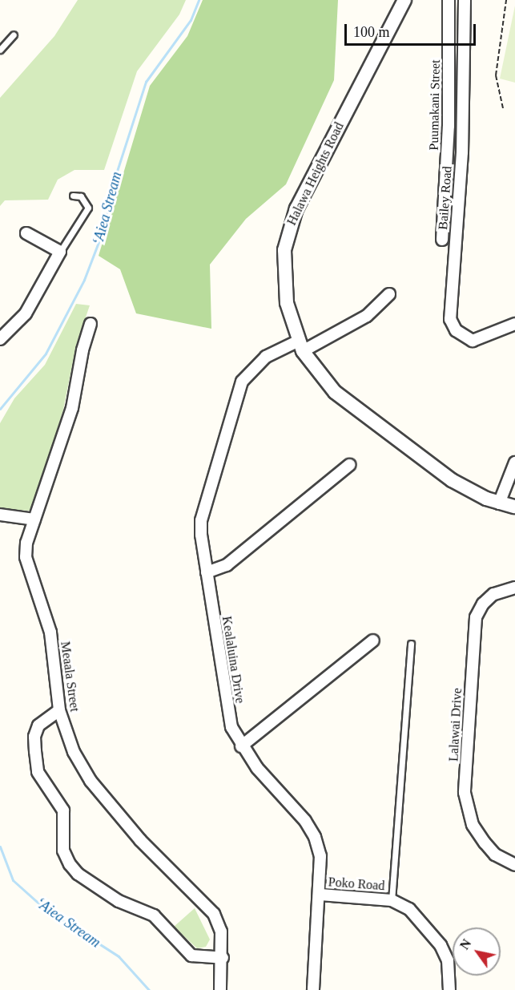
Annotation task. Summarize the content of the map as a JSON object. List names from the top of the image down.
{
  "streets": {
    "street": [
      "Puumakani Street",
      "Halawa Heights Road",
      "Bailey Road",
      "Kealaluina Drive",
      "Meaala Street",
      "Lalawai Drive",
      "Poko Road"
    ]
  },
  "crossings": [
    ["Halawa Heights Road", "Kealaluina Drive"],
    ["Kealaluina Drive", "Poko Road"]
  ],
  "water": ["ʻAiea Stream"],
  "scale_bar": "100 m",
  "north": "top left"
}
